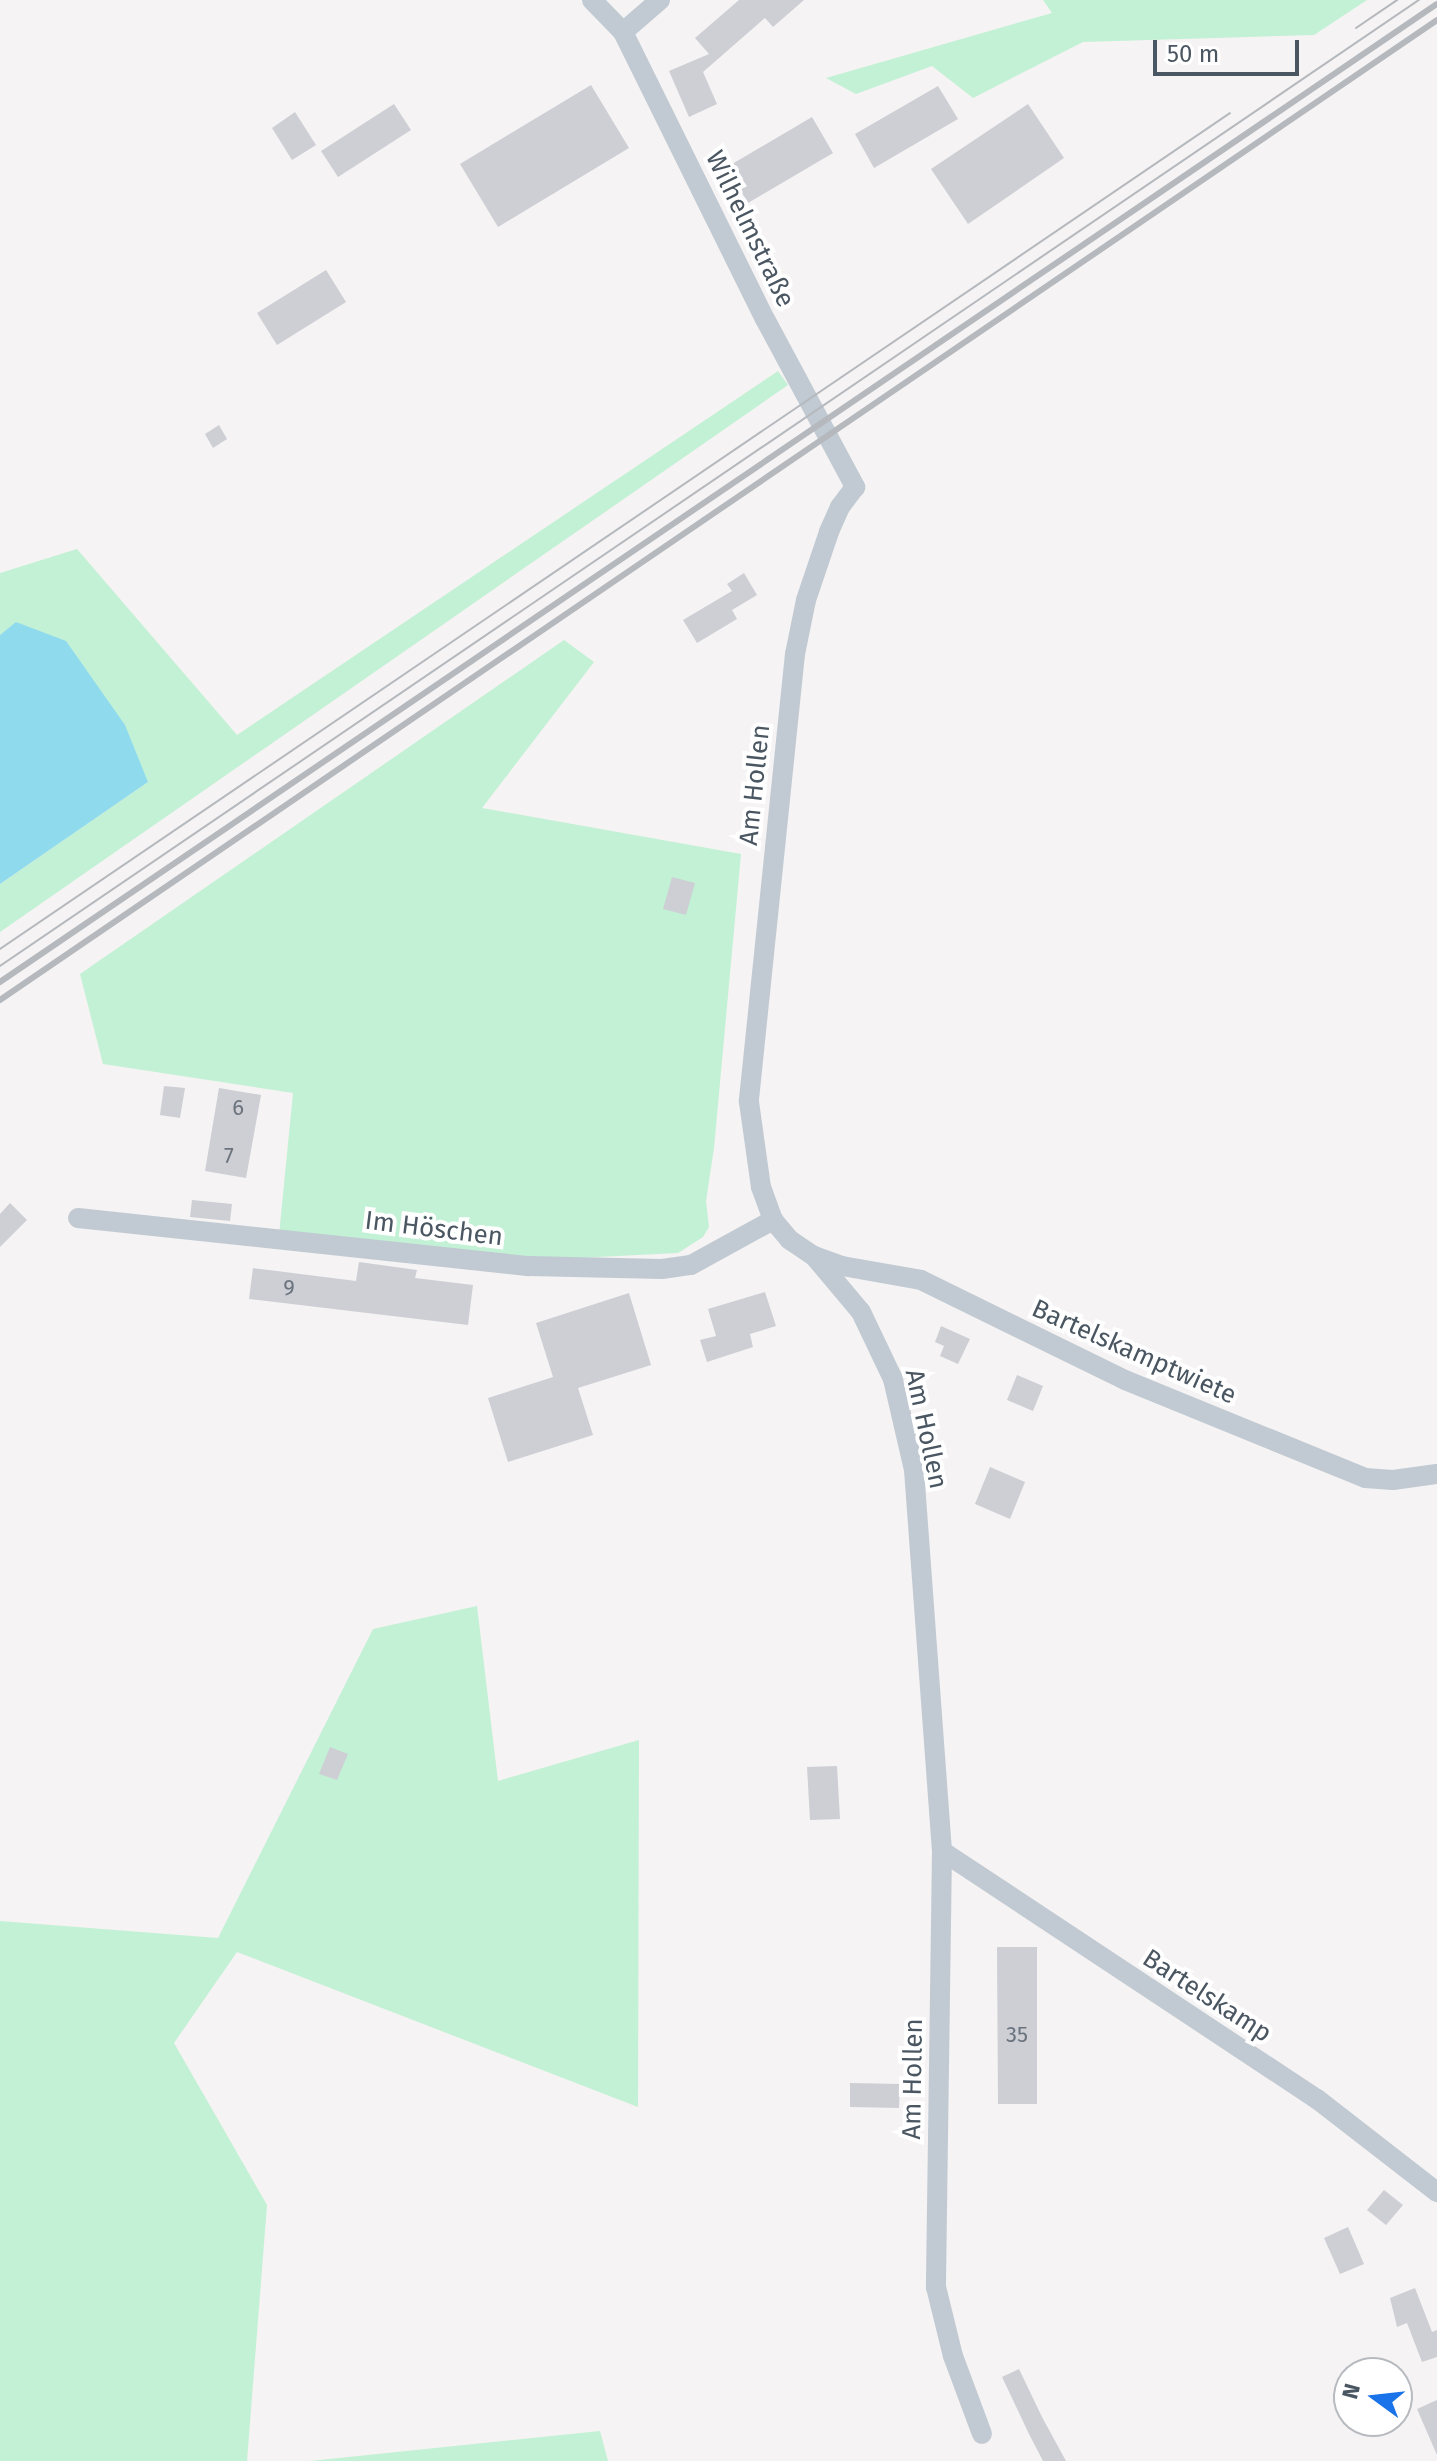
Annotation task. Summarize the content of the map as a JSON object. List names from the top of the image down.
{
  "streets": {
    "street": [
      "Wilhelmstraße",
      "Am Hollen",
      "Im Höschen",
      "Bartelskamptwiete",
      "Bartelskamp"
    ]
  },
  "crossings": [
    ["Wilhelmstraße", "Am Hollen"],
    ["Am Hollen", "Im Höschen"],
    ["Am Hollen", "Bartelskamptwiete"],
    ["Am Hollen", "Bartelskamp"]
  ],
  "house_numbers": [
    "6",
    "7",
    "9",
    "35"
  ],
  "scale_bar": "50 m",
  "north": "left"
}
